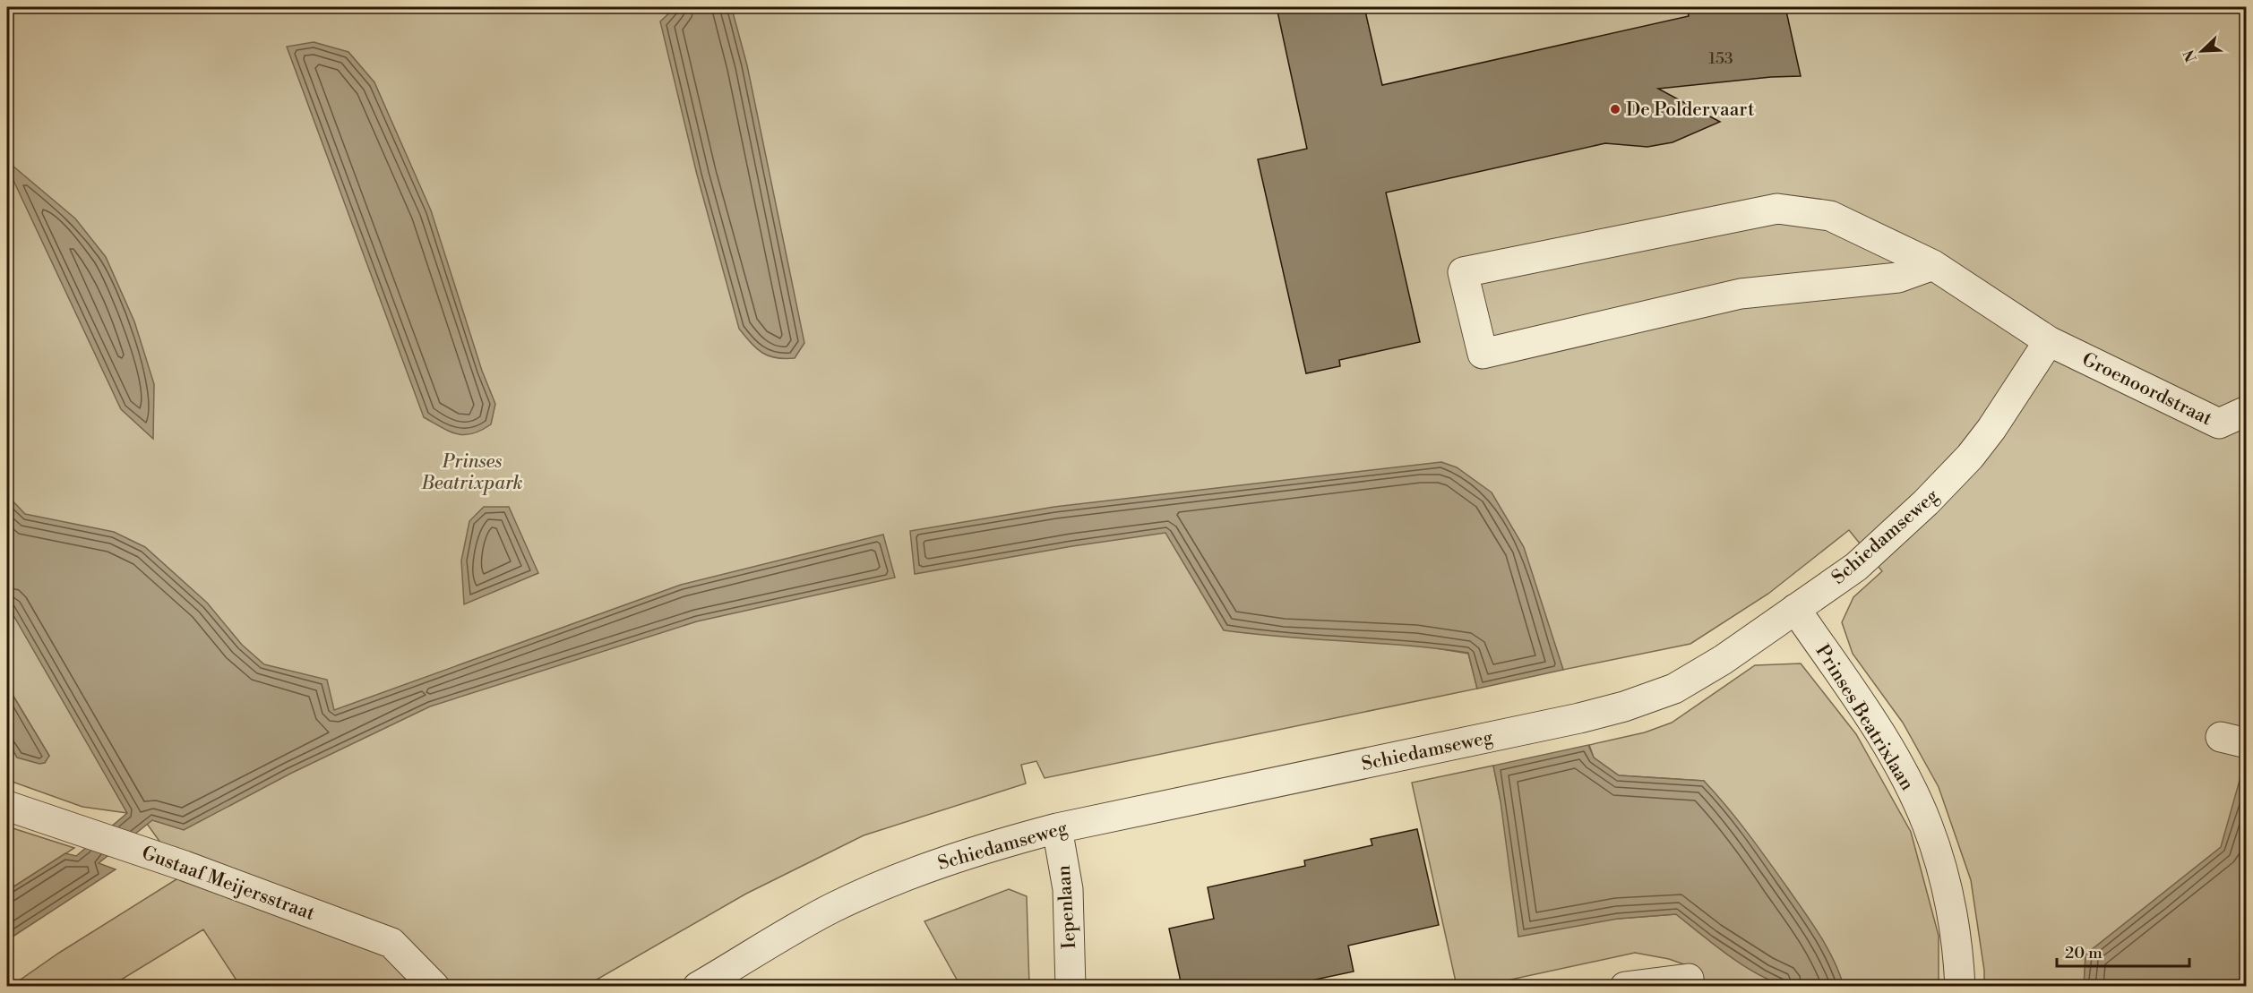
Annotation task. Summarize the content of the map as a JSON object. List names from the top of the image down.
{
  "streets": {
    "street": [
      "Groenoordstraat",
      "Schiedamseweg",
      "Prinses Beatrixlaan",
      "Gustaaf Meijersstraat",
      "Iepenlaan"
    ]
  },
  "crossings": [
    ["Groenoordstraat", "Schiedamseweg"],
    ["Schiedamseweg", "Prinses Beatrixlaan"],
    ["Schiedamseweg", "Iepenlaan"]
  ],
  "parks": ["Prinses Beatrixpark"],
  "places": ["De Poldervaart"],
  "house_numbers": ["153"],
  "scale_bar": "20 m",
  "north": "bottom left"
}
